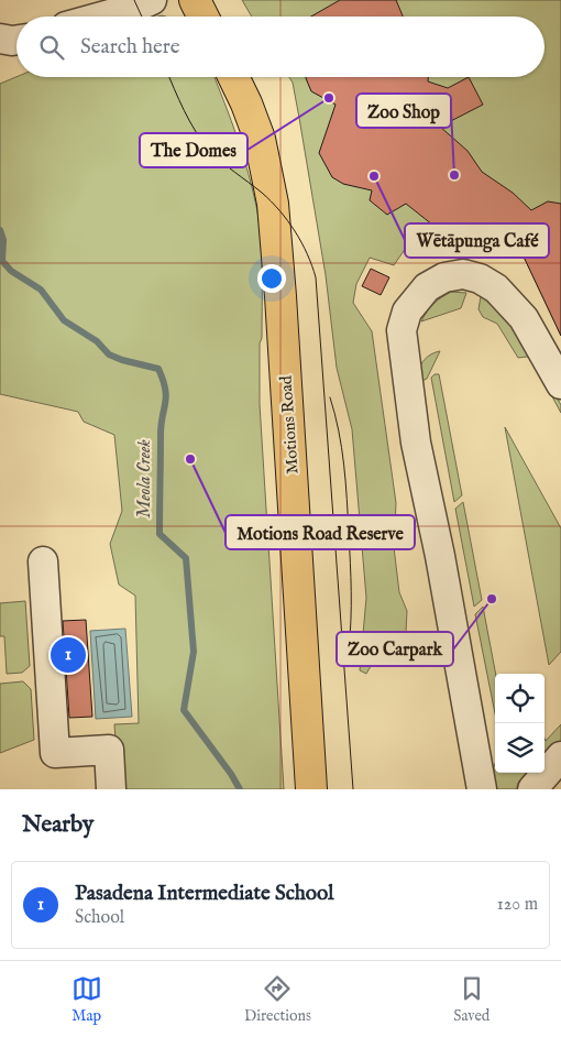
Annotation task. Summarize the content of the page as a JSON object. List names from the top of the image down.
{
  "streets": {
    "main road": ["Motions Road"]
  },
  "water": ["Meola Creek"],
  "places": [
    "The Domes",
    "Zoo Shop",
    "Wētāpunga Café",
    "Motions Road Reserve",
    "Zoo Carpark"
  ],
  "page": {
    "search": "Search here",
    "pins": "1",
    "heading": "Nearby",
    "list": [
      {
        "mark": "1",
        "name": "Pasadena Intermediate School",
        "note": "School",
        "value": "120 m"
      }
    ],
    "nav": ["Map", "Directions", "Saved"]
  }
}
